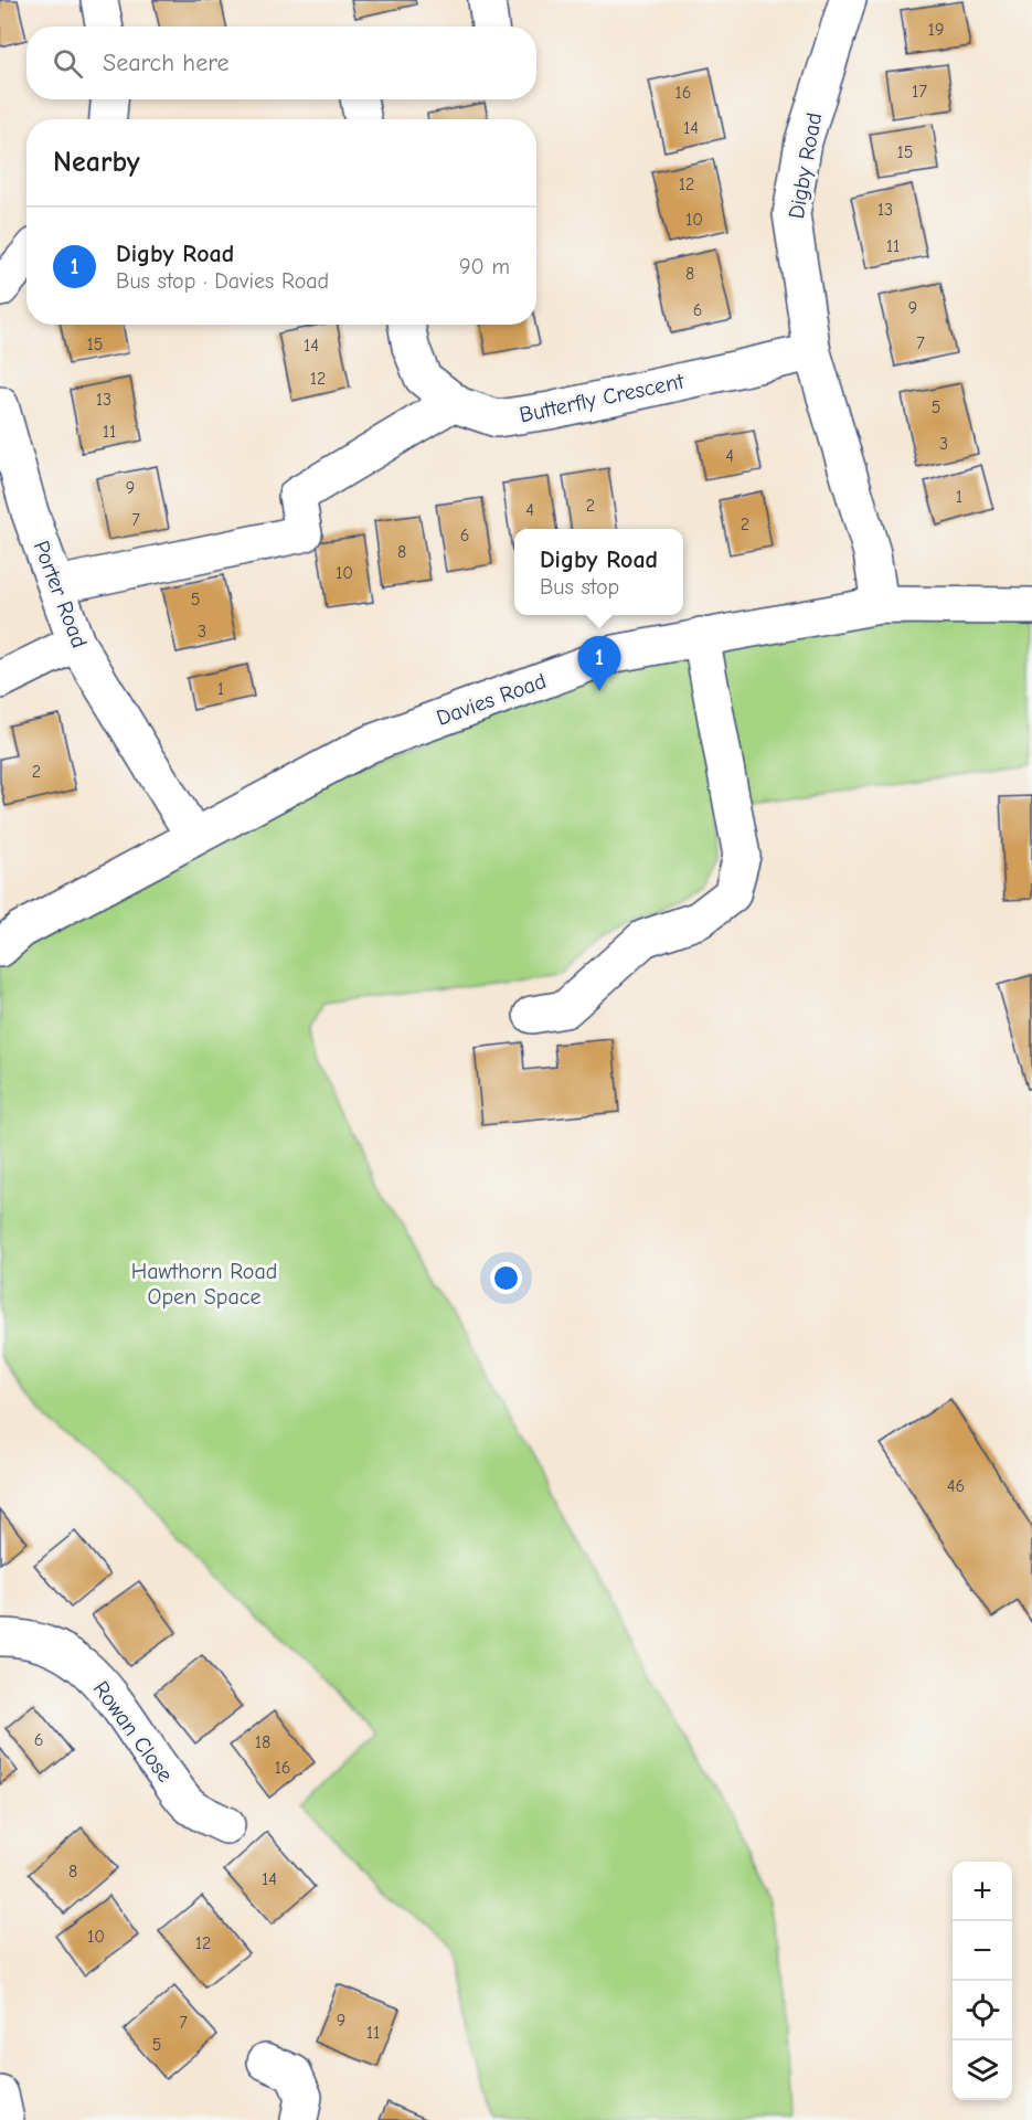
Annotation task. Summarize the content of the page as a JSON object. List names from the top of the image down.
{
  "streets": {
    "street": [
      "Digby Road",
      "Butterfly Crescent",
      "Porter Road",
      "Davies Road",
      "Rowan Close"
    ]
  },
  "crossings": [
    ["Digby Road", "Butterfly Crescent"],
    ["Digby Road", "Davies Road"],
    ["Porter Road", "Davies Road"]
  ],
  "parks": ["Hawthorn Road Open Space"],
  "house_numbers": [
    "19",
    "17",
    "16",
    "14",
    "15",
    "12",
    "13",
    "10",
    "11",
    "8",
    "9",
    "6",
    "7",
    "15",
    "14",
    "12",
    "13",
    "5",
    "11",
    "3",
    "4",
    "9",
    "1",
    "2",
    "4",
    "7",
    "2",
    "6",
    "8",
    "10",
    "5",
    "3",
    "1",
    "2",
    "46",
    "6",
    "18",
    "16",
    "8",
    "14",
    "10",
    "12",
    "9",
    "7",
    "11",
    "5"
  ],
  "page": {
    "search": "Search here",
    "heading": "Nearby",
    "list": [
      {
        "mark": "1",
        "name": "Digby Road",
        "note": "Bus stop · Davies Road",
        "value": "90 m"
      }
    ],
    "popup": ["Digby Road", "Bus stop"],
    "pins": "1",
    "map_buttons": ["+", "−"]
  }
}
